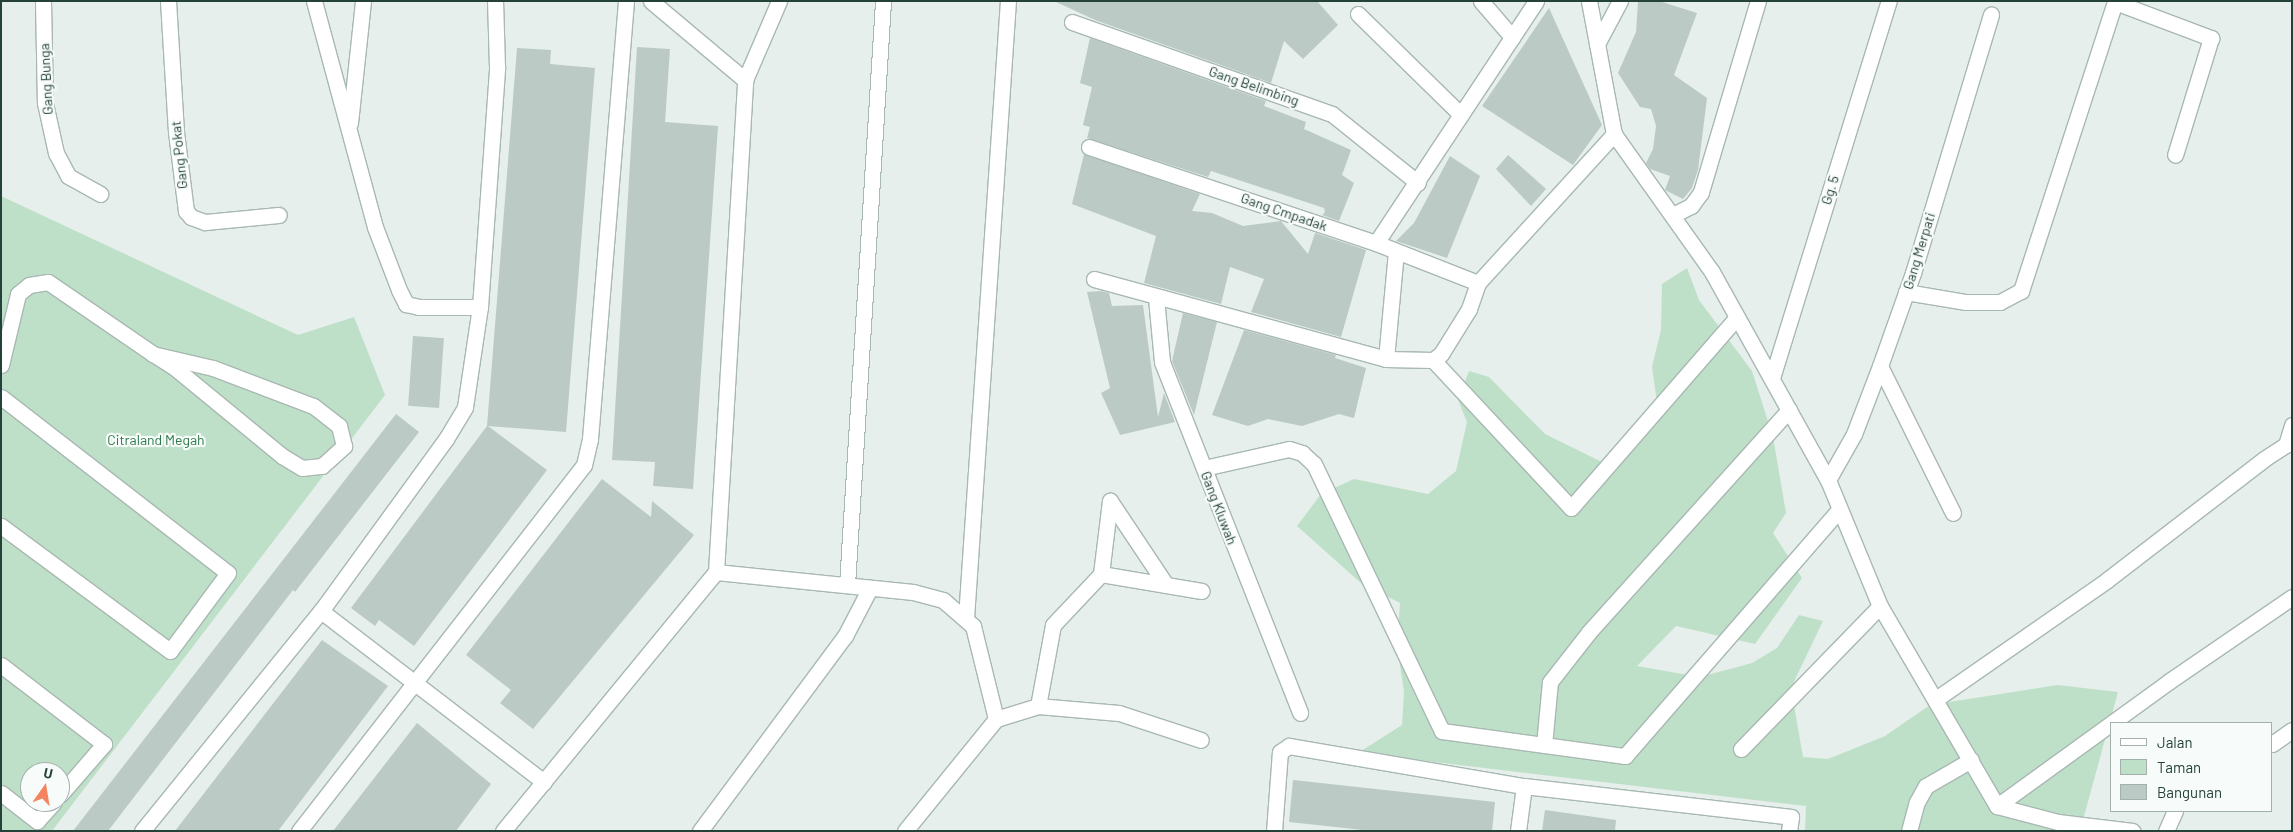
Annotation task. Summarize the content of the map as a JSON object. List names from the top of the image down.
{
  "streets": {
    "street": [
      "Gang Bunga",
      "Gang Belimbing",
      "Gang Pokat",
      "Gg. 5",
      "Gang Cmpadak",
      "Gang Merpati",
      "Gang Kluwah"
    ]
  },
  "parks": ["Citraland Megah"],
  "legend": ["Jalan", "Taman", "Bangunan"],
  "north": "top"
}
